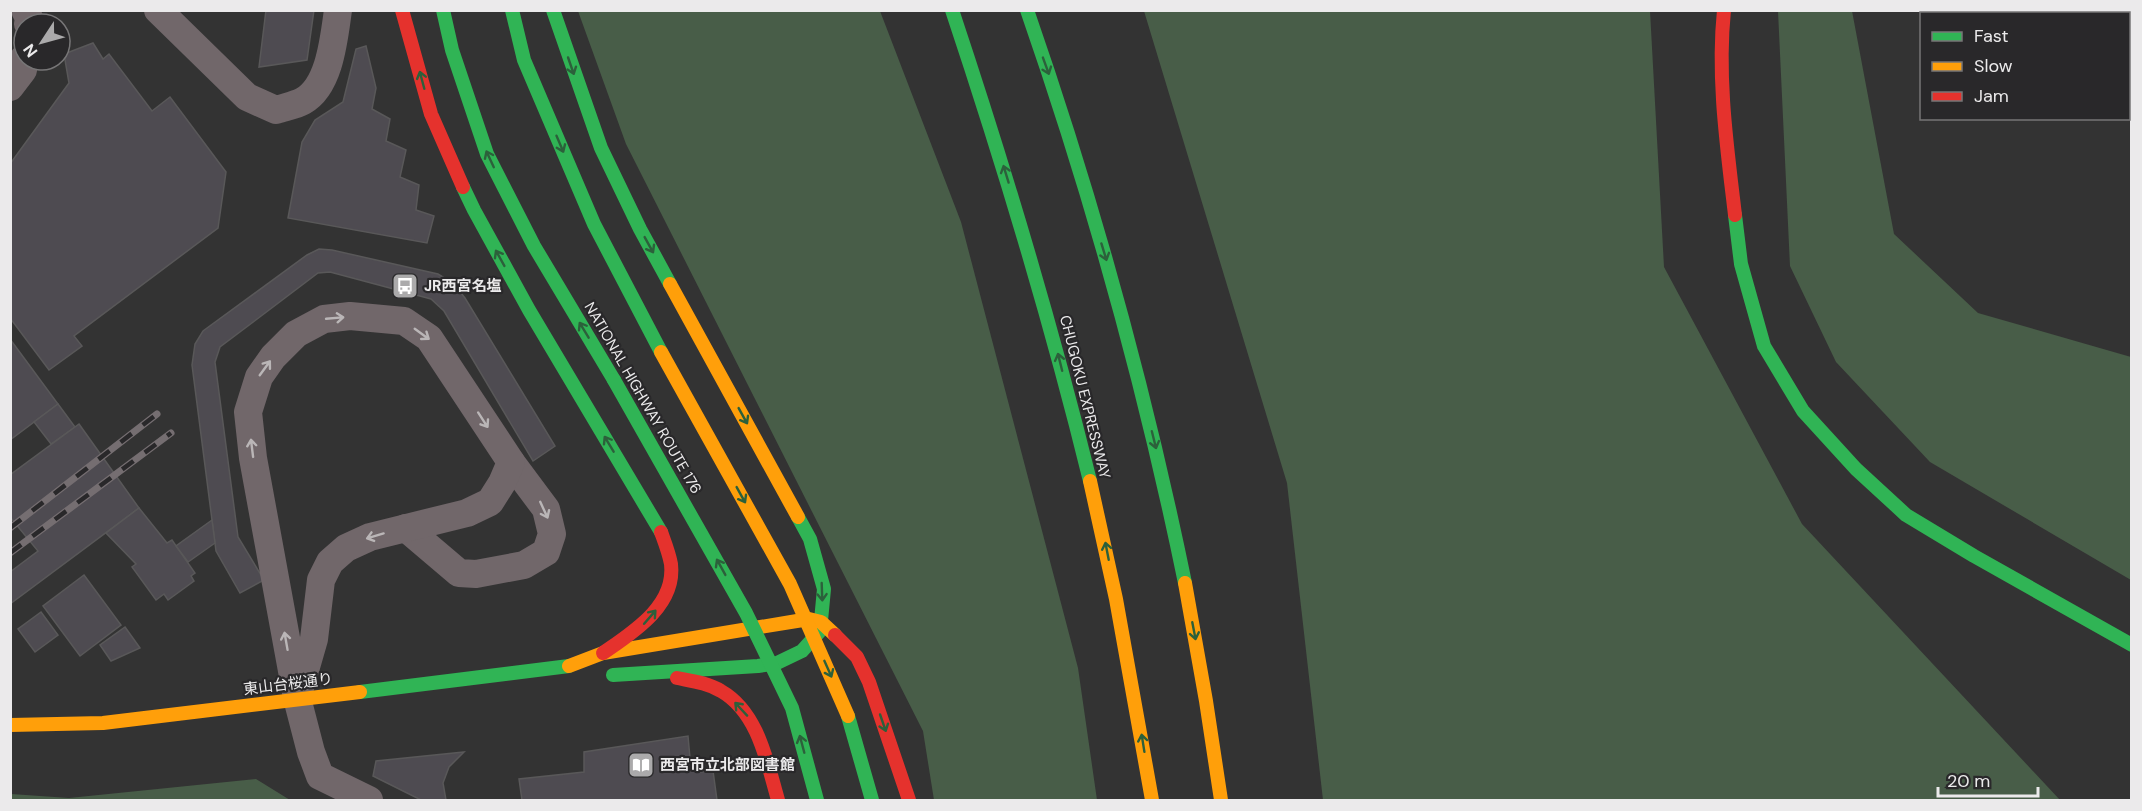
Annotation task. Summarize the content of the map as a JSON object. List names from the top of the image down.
{
  "streets": {
    "main road": ["CHUGOKU EXPRESSWAY", "NATIONAL HIGHWAY ROUTE 176", "東山台桜通り"]
  },
  "places": {
    "bus stop": ["JR西宮名塩"],
    "library": ["西宮市立北部図書館"]
  },
  "legend": ["Fast", "Slow", "Jam"],
  "scale_bar": "20 m",
  "north": "bottom left"
}
